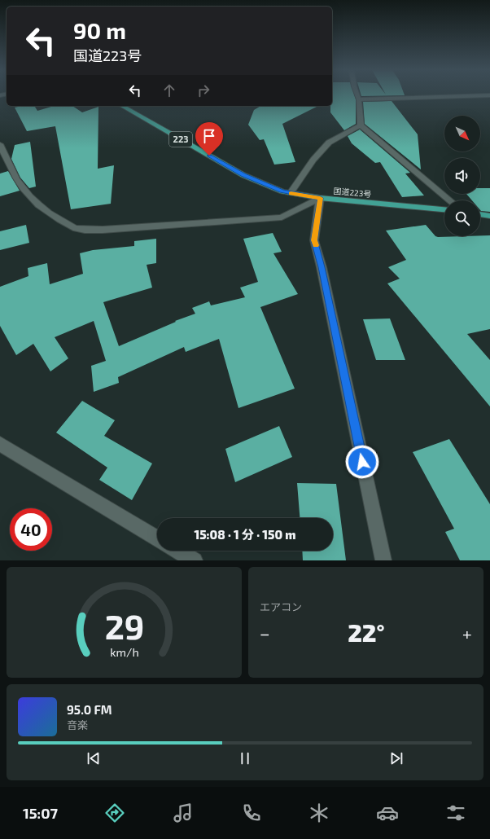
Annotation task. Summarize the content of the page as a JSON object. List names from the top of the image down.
{
  "streets": {
    "highway": ["223", "国道223号"]
  },
  "north": "bottom right",
  "page": {
    "turn": ["90 m", "国道223号"],
    "limit": "40",
    "trip": "15:08 · 1 分 · 150 m",
    "tile": "エアコン",
    "heat": ["−", "22°", "+"],
    "song": ["95.0 FM", "音楽"],
    "tabs": "15:07",
    "gauge": ["29", "km/h"]
  }
}
